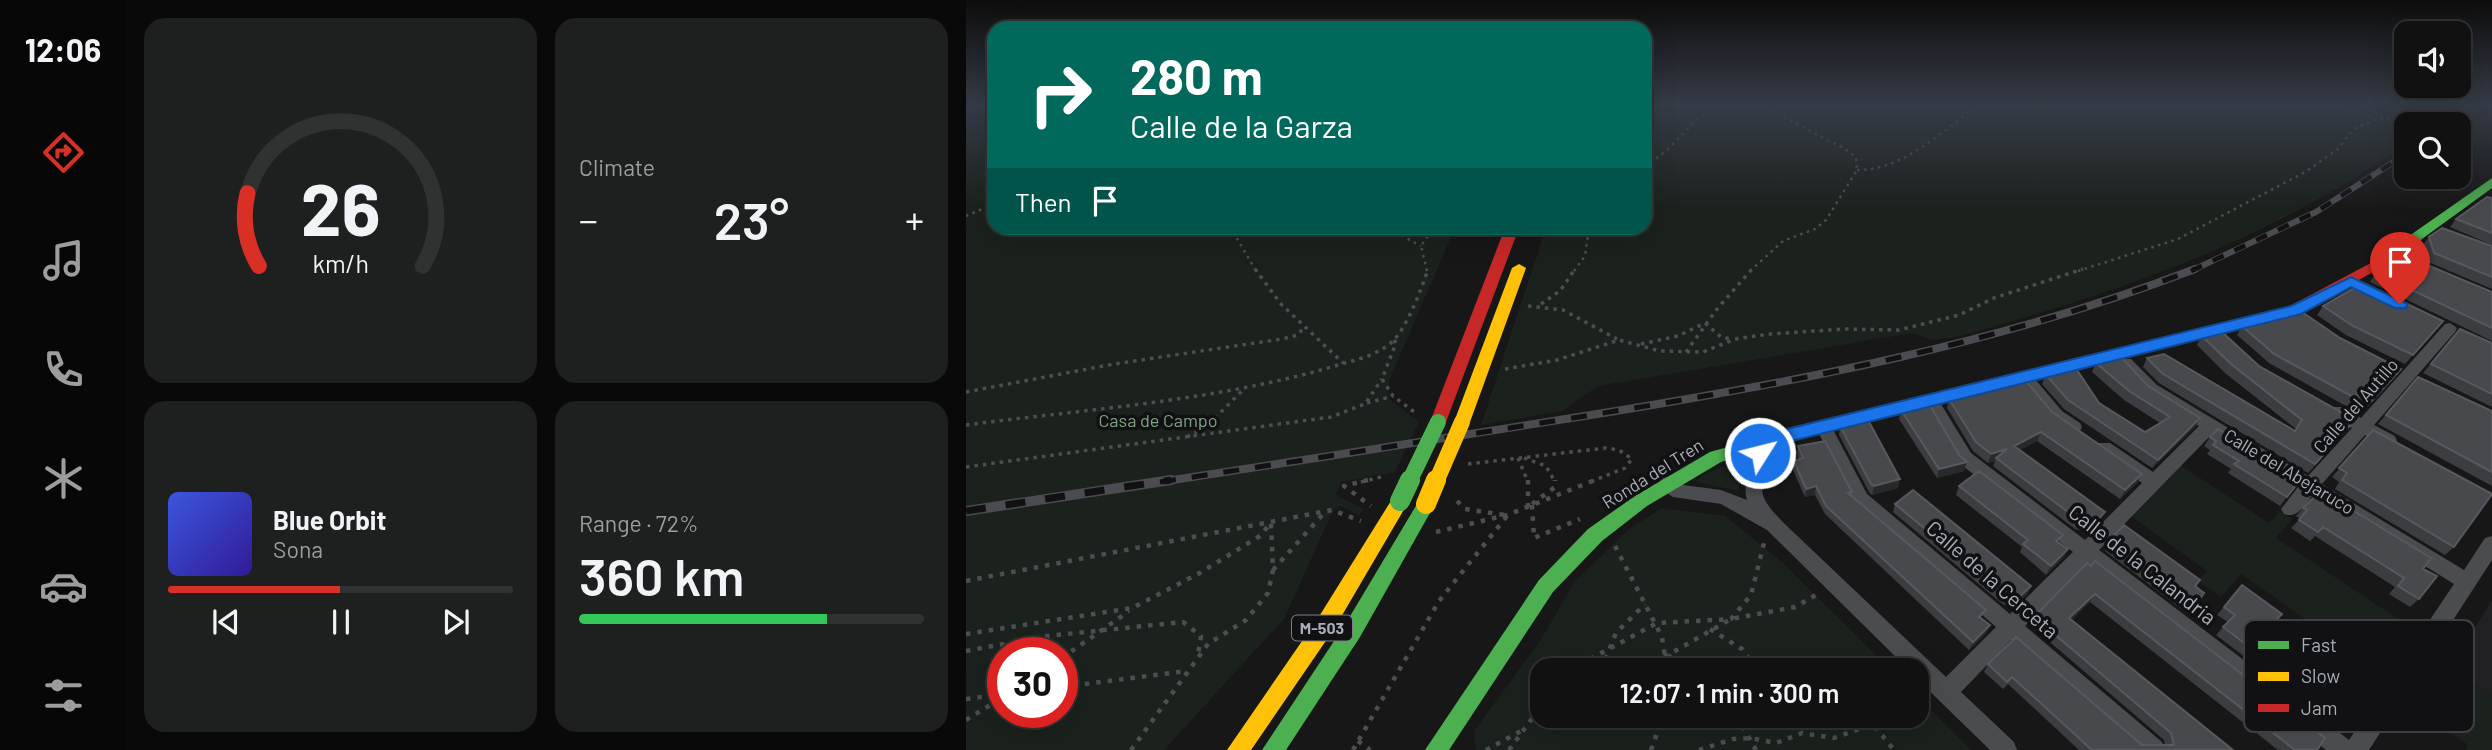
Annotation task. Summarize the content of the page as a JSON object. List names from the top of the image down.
{
  "streets": {
    "main road": ["Ronda del Tren", "M-503"],
    "street": [
      "Calle del Autillo",
      "Calle del Abejaruco",
      "Calle de la Calandria",
      "Calle de la Cerceta"
    ]
  },
  "crossings": [
    ["Calle del Autillo", "Calle del Abejaruco"],
    ["Calle del Abejaruco", "Ronda del Tren"],
    ["Ronda del Tren", "Calle de la Calandria"],
    ["Ronda del Tren", "Calle de la Cerceta"]
  ],
  "parks": ["Casa de Campo"],
  "legend": ["Fast", "Slow", "Jam"],
  "page": {
    "tabs": "12:06",
    "tile": [
      "Climate",
      ["Range · 72%", "360 km"]
    ],
    "turn": ["280 m", "Calle de la Garza"],
    "then": "Then",
    "heat": ["−", "23°", "+"],
    "song": ["Blue Orbit", "Sona"],
    "limit": "30",
    "trip": "12:07 · 1 min · 300 m",
    "gauge": ["26", "km/h"]
  }
}
